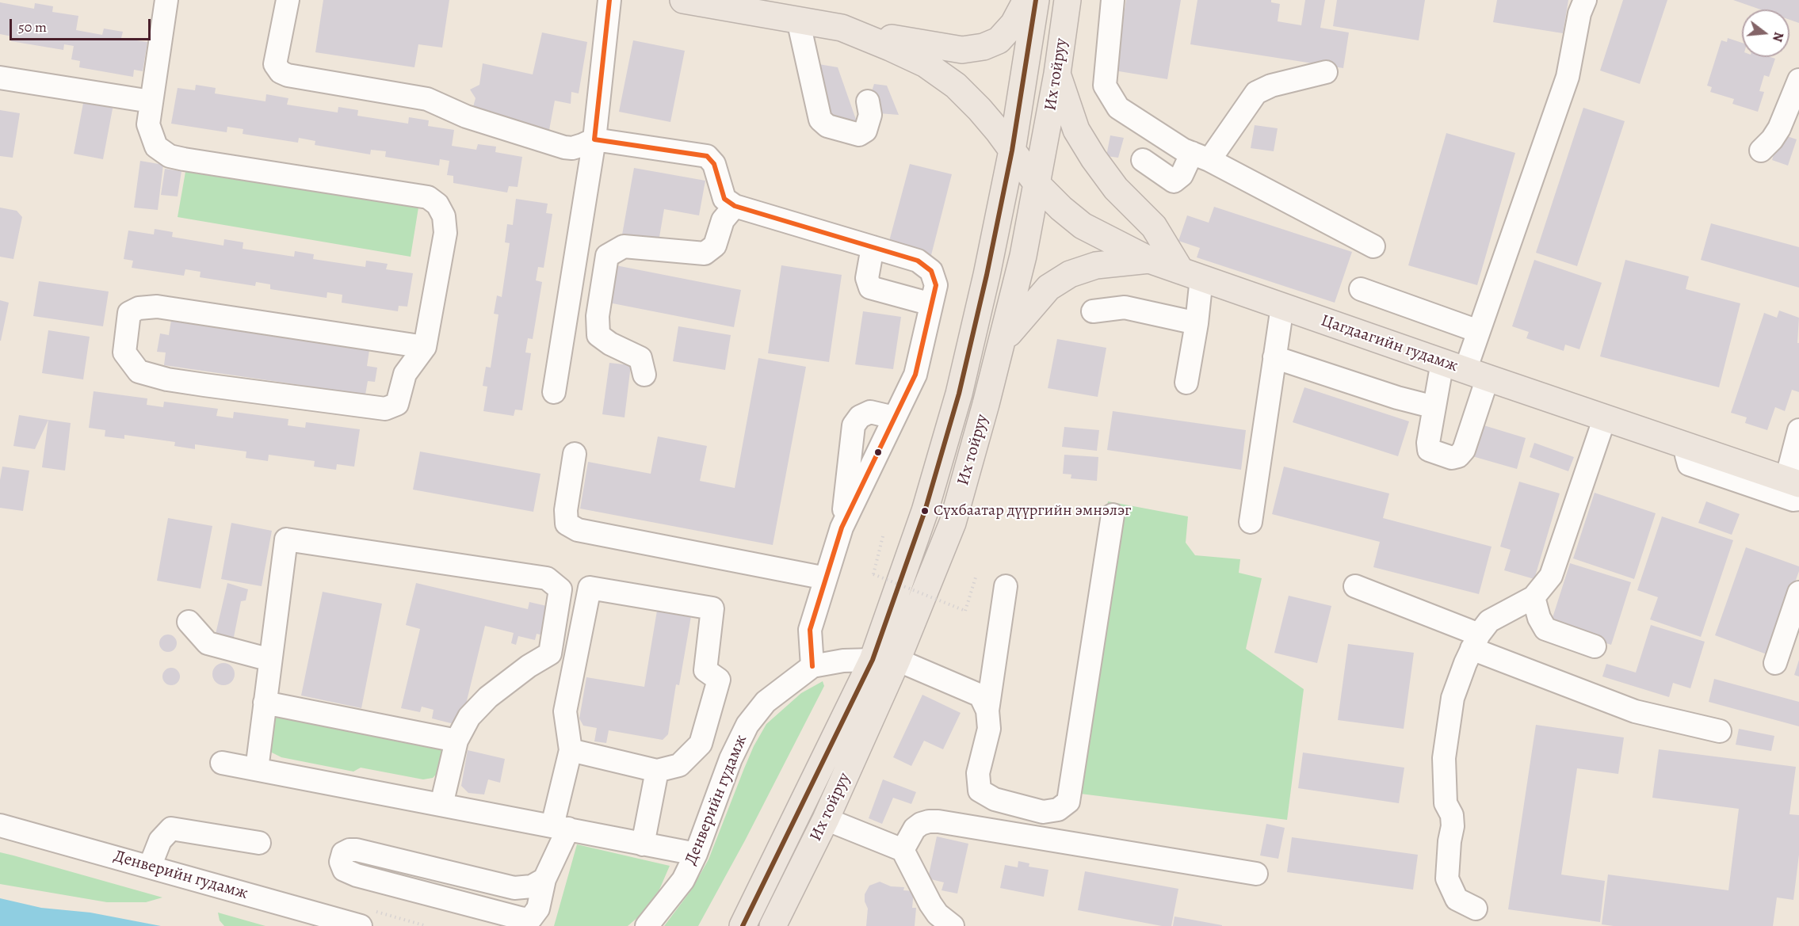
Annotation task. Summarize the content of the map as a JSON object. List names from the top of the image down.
{
  "streets": {
    "main road": ["Их тойруу", "Цагдаагийн гудамж"],
    "street": ["Денверийн гудамж"]
  },
  "crossings": [
    ["Их тойруу", "Цагдаагийн гудамж"],
    ["Их тойруу", "Денверийн гудамж"]
  ],
  "places": ["Сүхбаатар дүүргийн эмнэлэг"],
  "scale_bar": "50 m",
  "north": "right"
}
